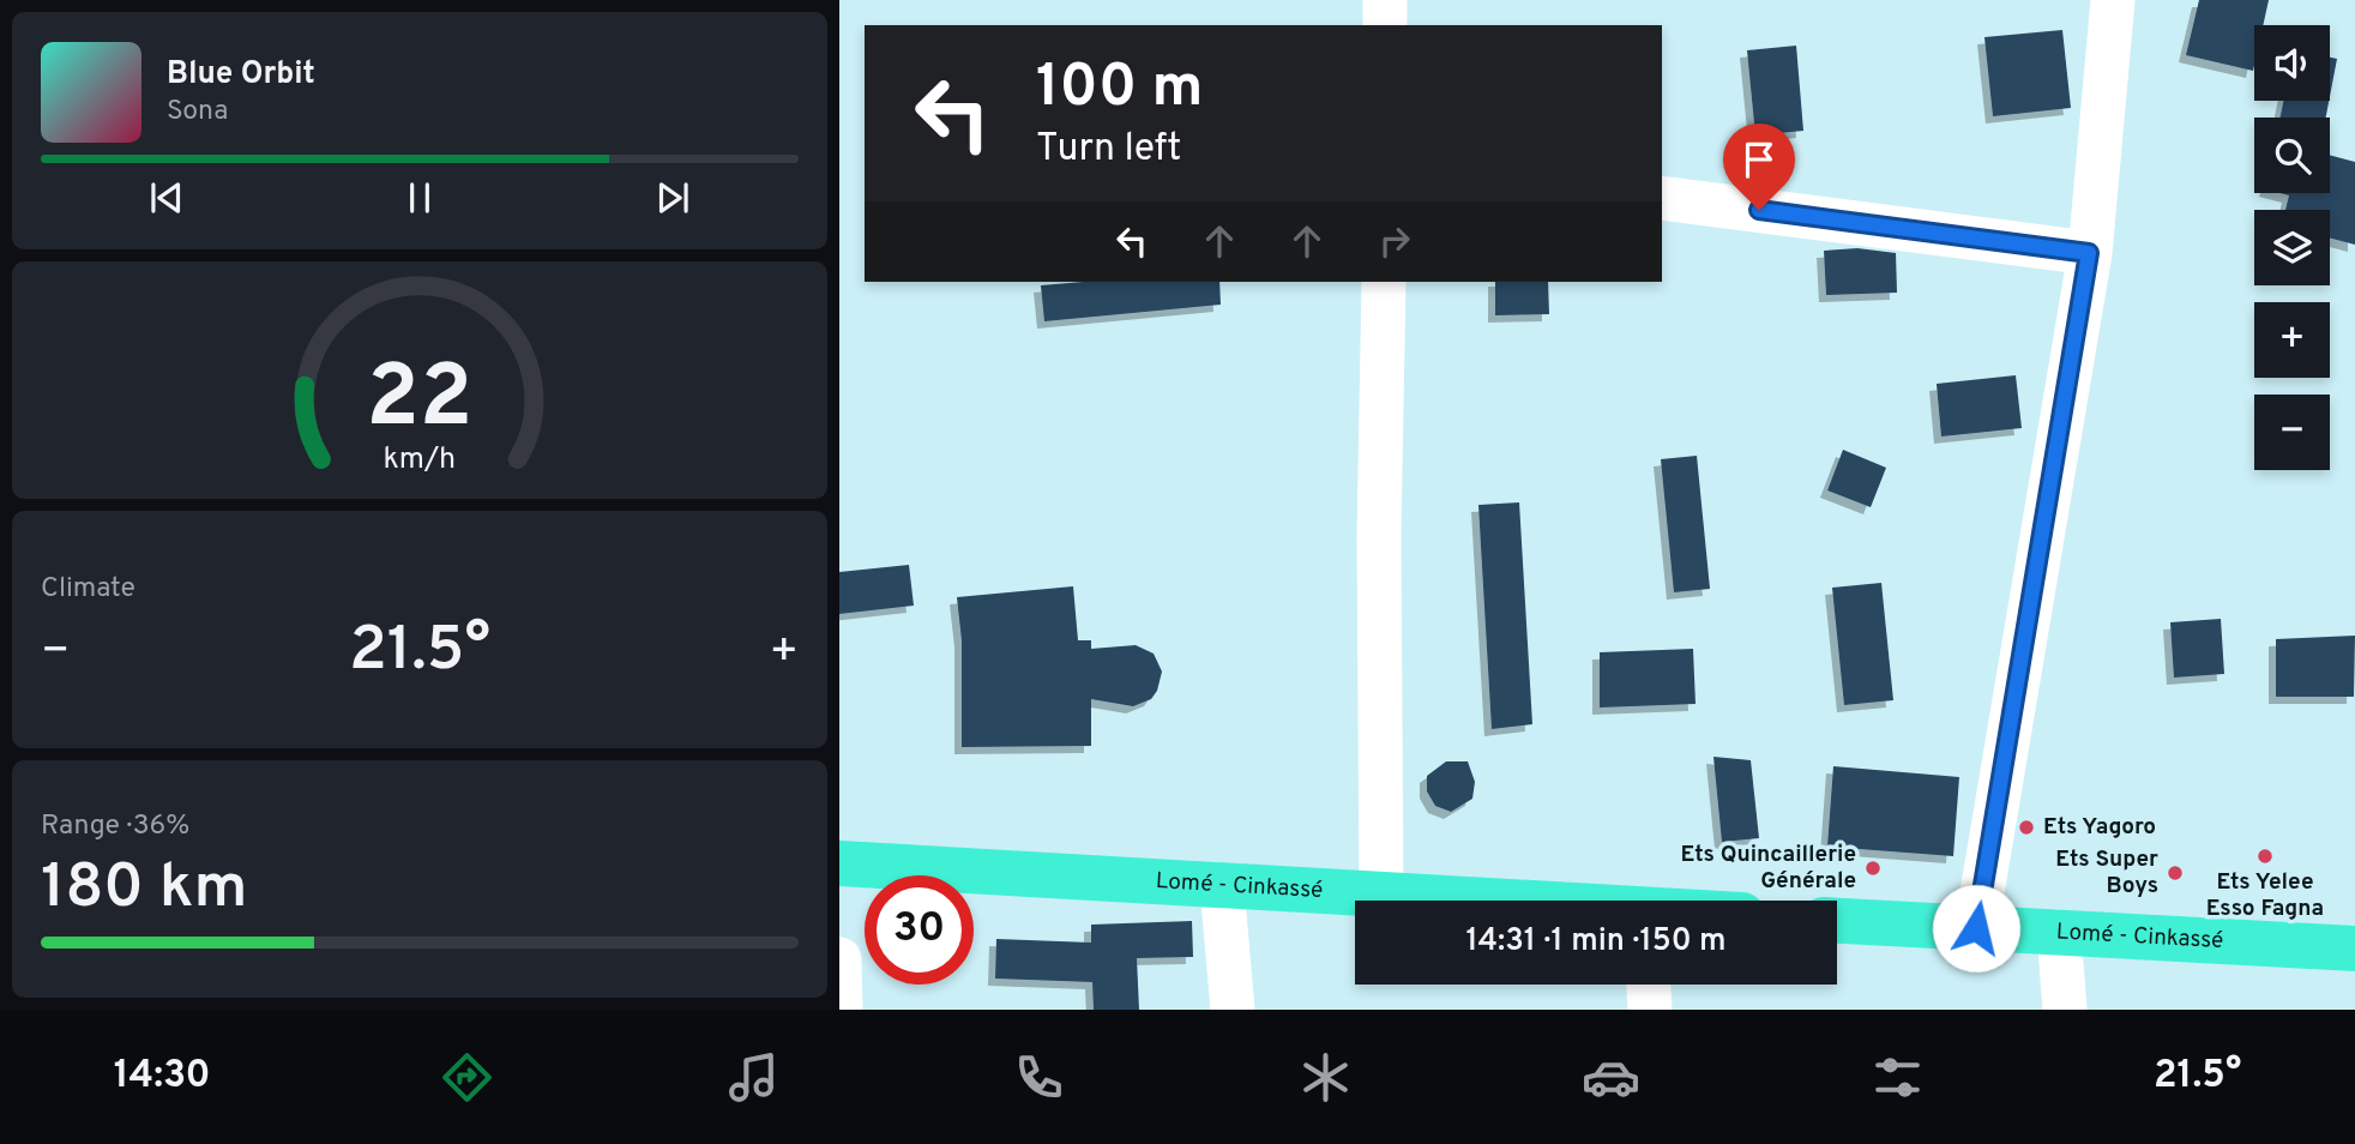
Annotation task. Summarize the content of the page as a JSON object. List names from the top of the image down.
{
  "streets": {
    "highway": ["Lomé - Cinkassé"]
  },
  "places": [
    "Ets Yagoro",
    "Ets Yelee Esso Fagna",
    "Ets Quincaillerie Générale",
    "Ets Super Boys"
  ],
  "page": {
    "map_buttons": ["+", "−"],
    "turn": ["100 m", "Turn left"],
    "song": ["Blue Orbit", "Sona"],
    "tile": [
      "Climate",
      ["Range · 36%", "180 km"]
    ],
    "heat": ["−", "21.5°", "+"],
    "limit": "30",
    "trip": "14:31 · 1 min · 150 m",
    "tabs": ["14:30", "21.5°"],
    "gauge": ["22", "km/h"]
  }
}
